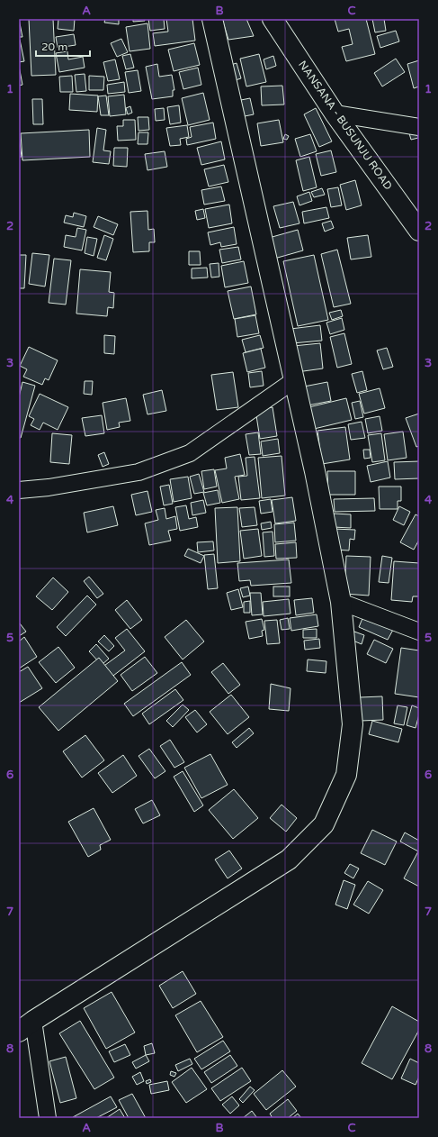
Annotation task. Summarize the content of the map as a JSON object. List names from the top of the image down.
{
  "streets": {
    "street": ["NANSANA - BUSUNJU ROAD"]
  },
  "scale_bar": "20 m",
  "grid": {
    "columns": ["A", "B", "C"],
    "rows": [
      "1",
      "2",
      "3",
      "4",
      "5",
      "6",
      "7",
      "8"
    ]
  }
}
